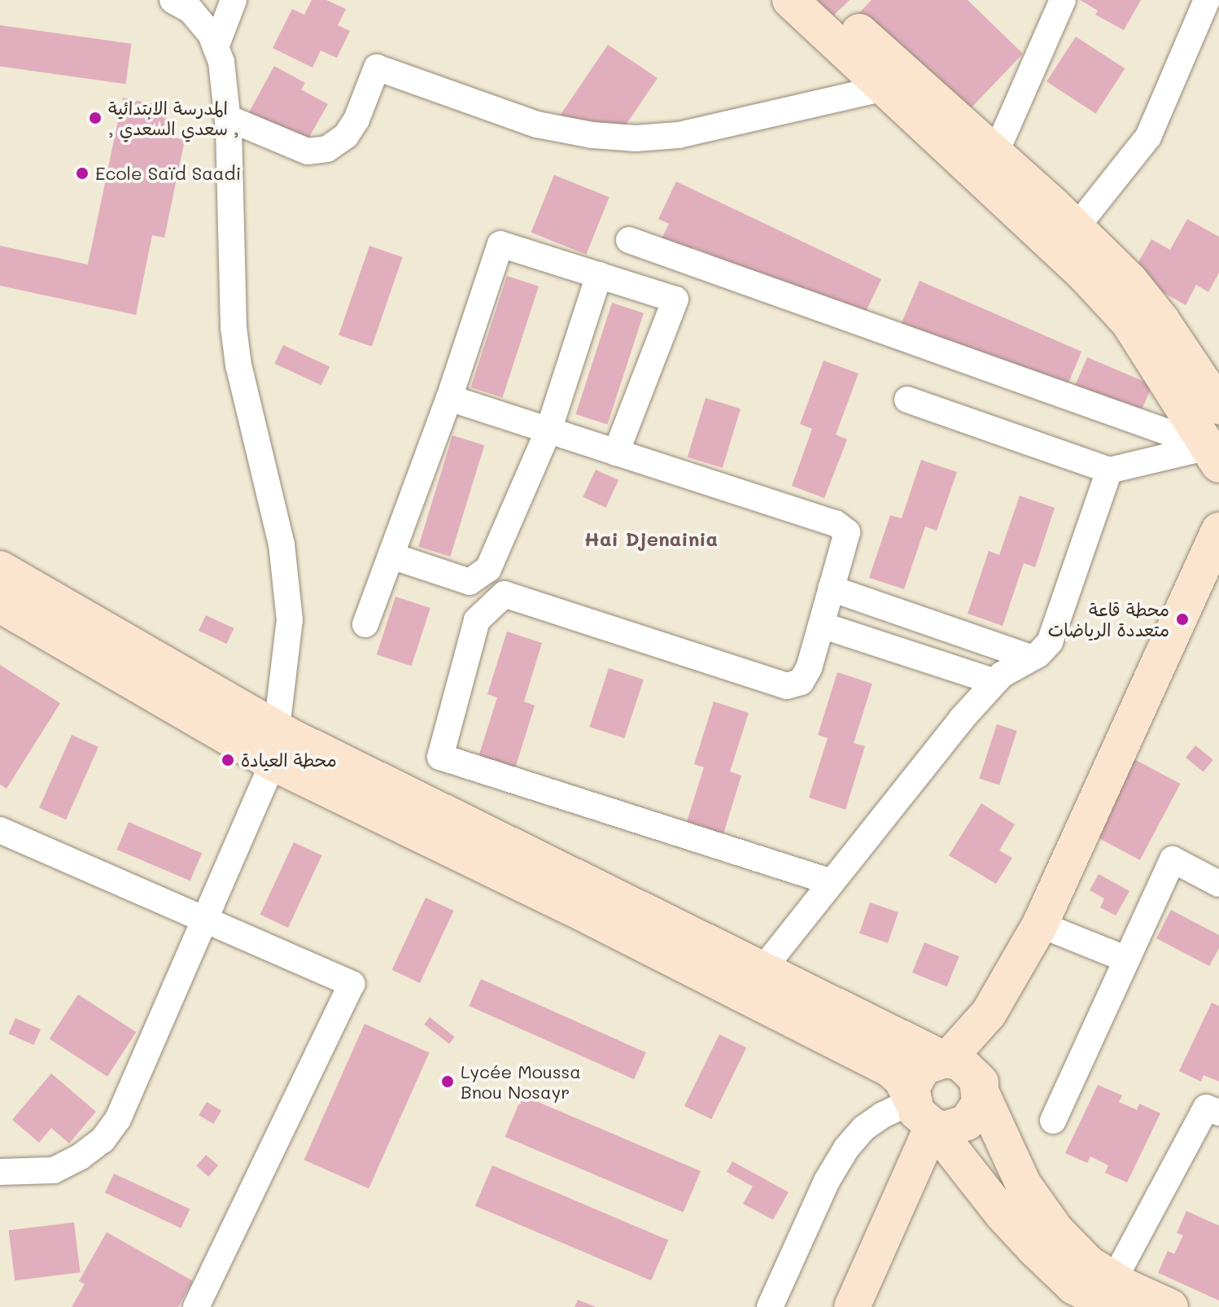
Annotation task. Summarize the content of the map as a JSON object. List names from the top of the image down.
{
  "districts": ["Hai Djenainia"],
  "places": [
    "المدرسة الابتدائية , سعدي السعدي ,",
    "Ecole Saïd Saadi",
    "محطة قاعة متعددة الرياضات",
    "محطة العيادة",
    "Lycée Moussa Bnou Nosayr"
  ]
}
